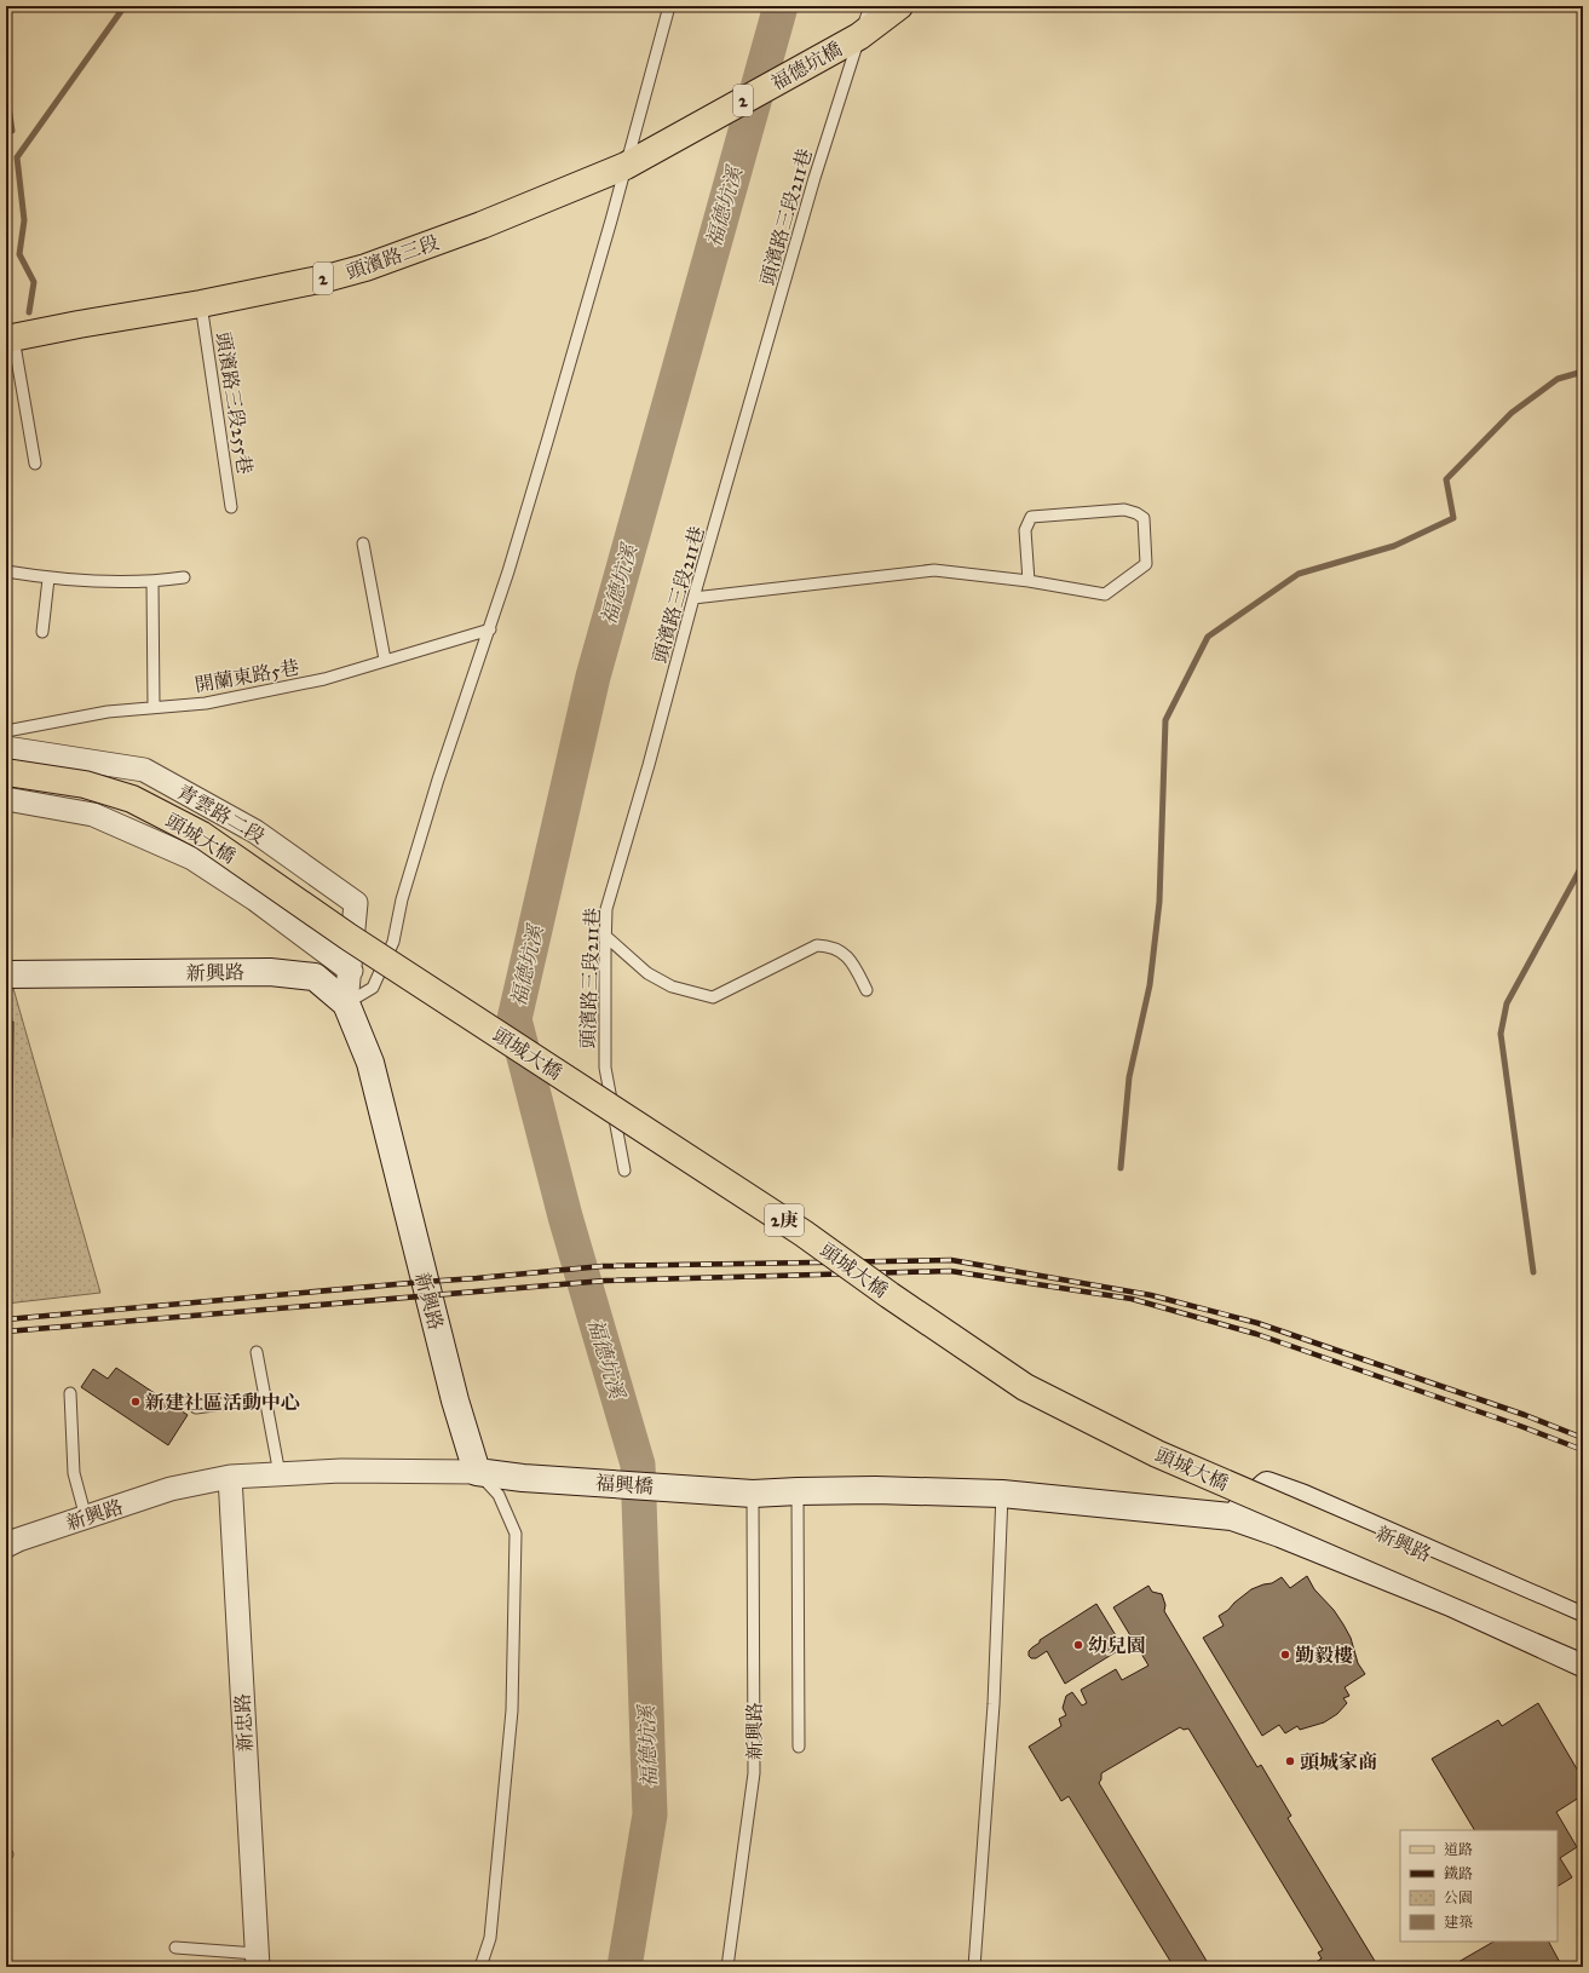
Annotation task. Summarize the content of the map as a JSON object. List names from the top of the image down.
{
  "streets": {
    "main road": [
      "福德坑橋",
      "2",
      "頭濱路三段",
      "頭城大橋",
      "2庚"
    ],
    "street": [
      "青雲路二段",
      "新興路",
      "福興橋",
      "新忠路"
    ],
    "lane": ["頭濱路三段211巷", "頭濱路三段255巷", "開蘭東路5巷"]
  },
  "crossings": [
    ["福德坑橋", "2"],
    ["福德坑橋", "頭濱路三段211巷"],
    ["福德坑橋", "頭濱路三段"],
    ["2", "頭濱路三段211巷"],
    ["頭濱路三段", "頭濱路三段255巷"],
    ["青雲路二段", "新興路"],
    ["新興路", "福興橋"],
    ["新興路", "新忠路"]
  ],
  "water": ["福德坑溪"],
  "places": [
    "新建社區活動中心",
    "幼兒園",
    "勤毅樓",
    "頭城家商"
  ],
  "legend": [
    "道路",
    "鐵路",
    "公園",
    "建築"
  ]
}
